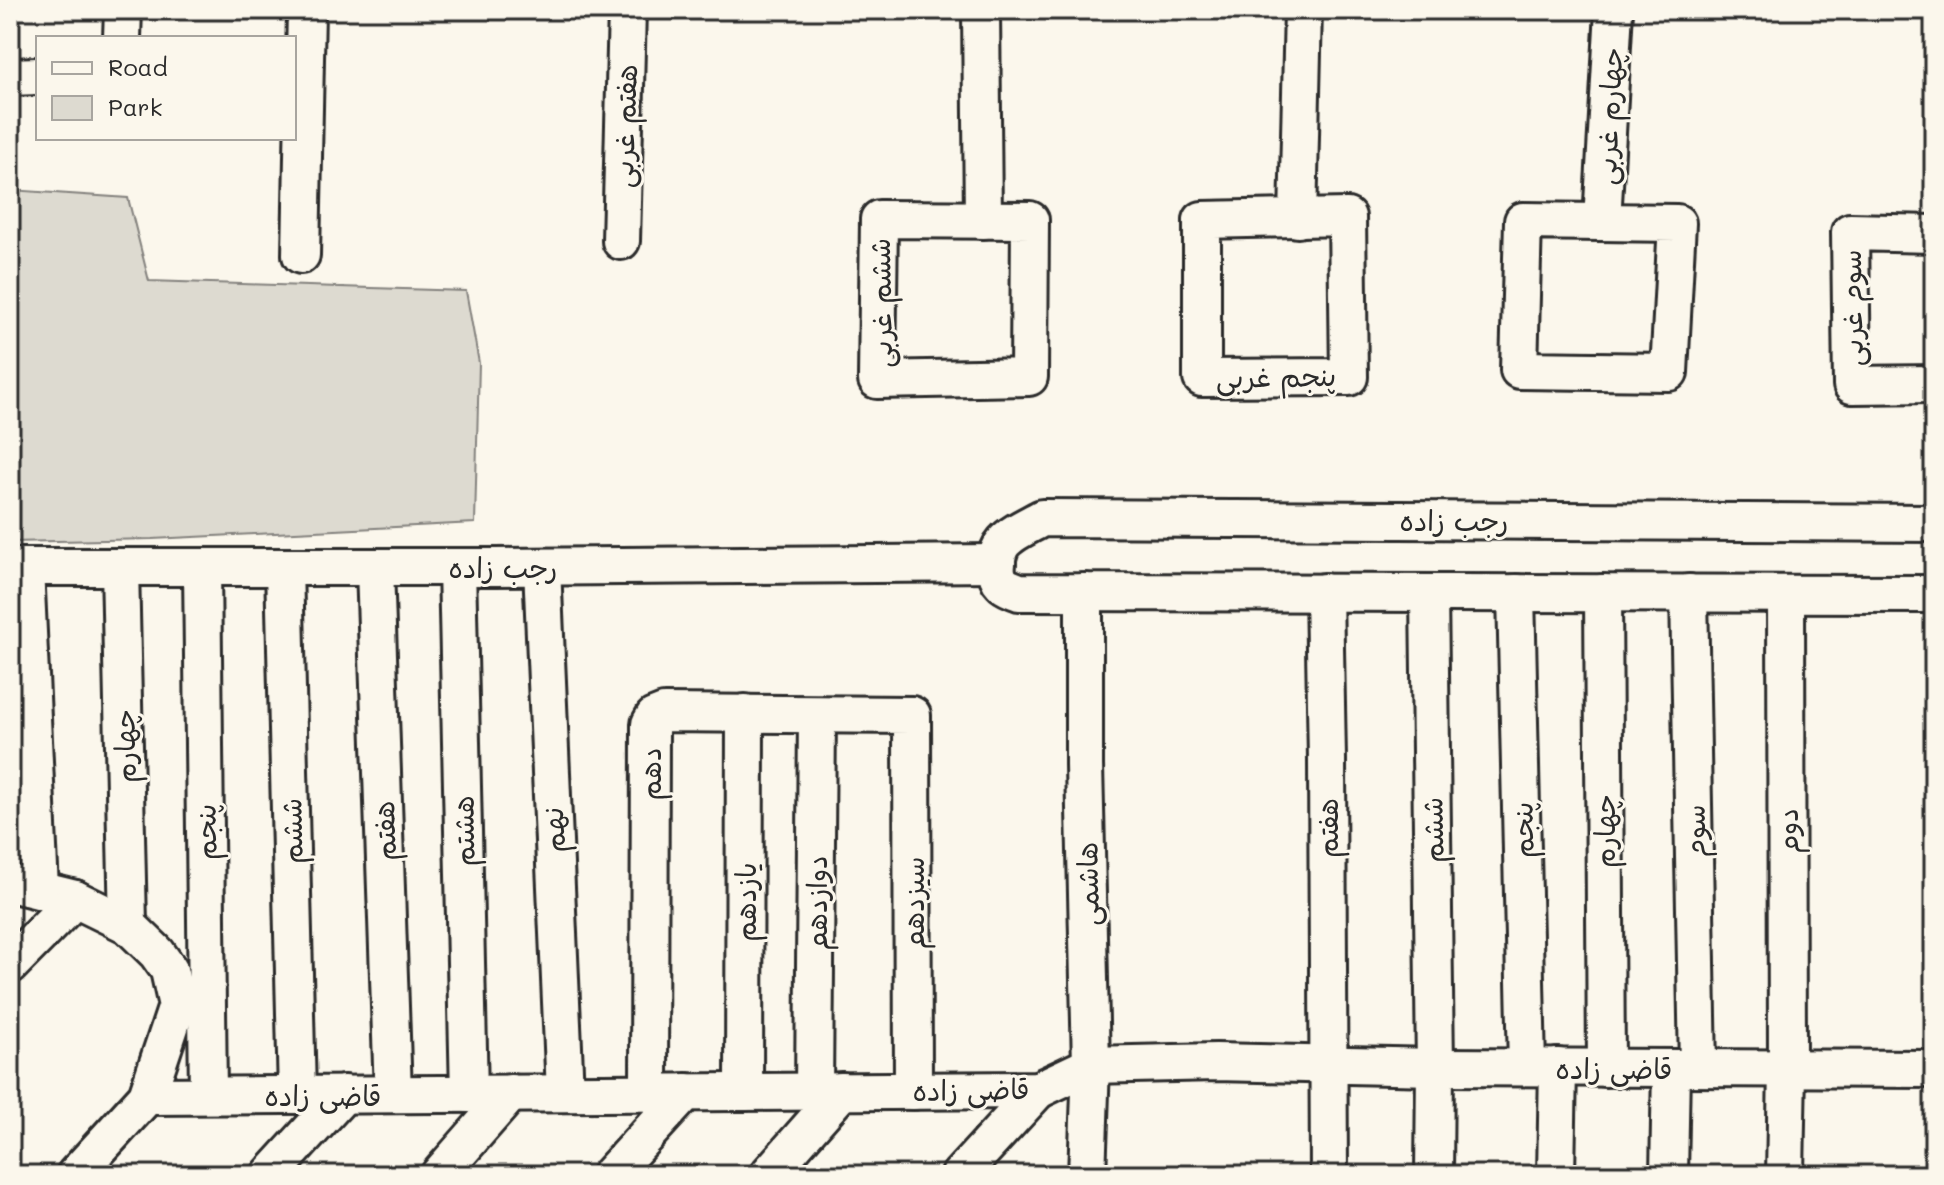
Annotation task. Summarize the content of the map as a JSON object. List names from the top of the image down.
{
  "streets": {
    "street": [
      "چهارم غربی",
      "هفتم غربی",
      "ششم غربی",
      "سوم غربی",
      "پنجم غربی",
      "رجب زاده",
      "چهارم",
      "دهم",
      "هفتم",
      "نهم",
      "ششم",
      "پنجم",
      "هشتم",
      "سوم",
      "دوم",
      "هاشمی",
      "یازدهم",
      "دوازدهم",
      "سیزدهم",
      "قاضی زاده"
    ]
  },
  "crossings": [
    ["رجب زاده", "چهارم"],
    ["رجب زاده", "هفتم"],
    ["رجب زاده", "نهم"],
    ["رجب زاده", "ششم"],
    ["رجب زاده", "پنجم"],
    ["رجب زاده", "هشتم"],
    ["چهارم", "قاضی زاده"],
    ["دهم", "یازدهم"],
    ["دهم", "دوازدهم"],
    ["دهم", "سیزدهم"],
    ["دهم", "قاضی زاده"],
    ["هفتم", "قاضی زاده"],
    ["نهم", "قاضی زاده"],
    ["ششم", "قاضی زاده"],
    ["پنجم", "قاضی زاده"],
    ["هشتم", "قاضی زاده"],
    ["سوم", "قاضی زاده"],
    ["دوم", "قاضی زاده"],
    ["هاشمی", "قاضی زاده"],
    ["یازدهم", "قاضی زاده"],
    ["دوازدهم", "قاضی زاده"],
    ["سیزدهم", "قاضی زاده"]
  ],
  "legend": ["Road", "Park"]
}
